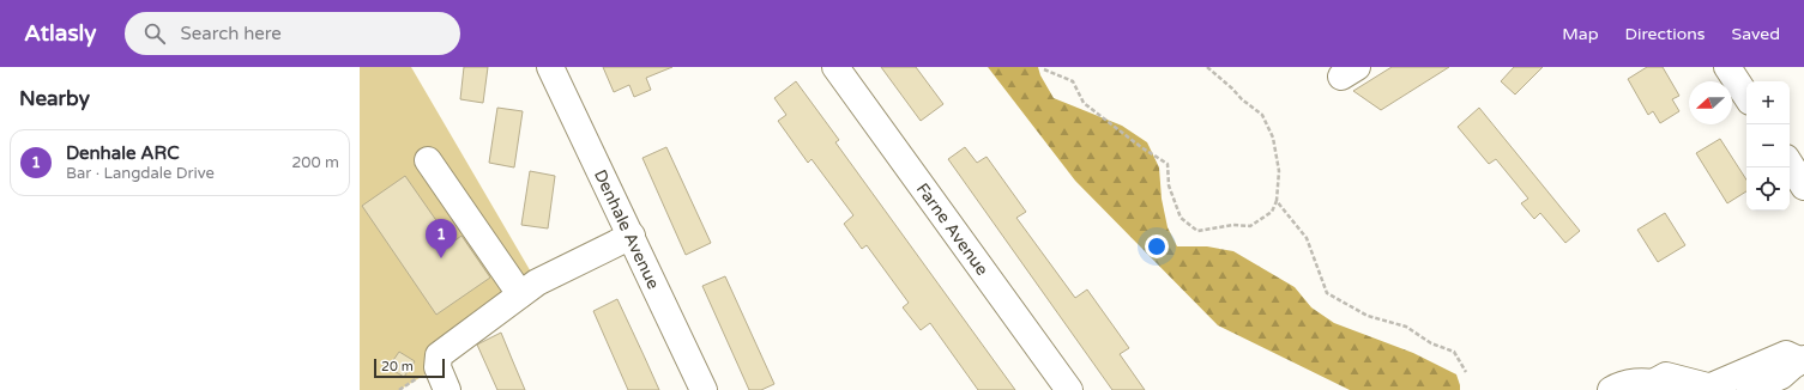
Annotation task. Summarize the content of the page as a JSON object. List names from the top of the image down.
{
  "streets": {
    "main road": ["Denhale Avenue", "Farne Avenue"]
  },
  "scale_bar": "20 m",
  "north": "left",
  "page": {
    "header": "Atlasly",
    "search": "Search here",
    "nav": ["Map", "Directions", "Saved"],
    "heading": "Nearby",
    "map_buttons": ["+", "−"],
    "list": [
      {
        "mark": "1",
        "name": "Denhale ARC",
        "note": "Bar · Langdale Drive",
        "value": "200 m"
      }
    ],
    "pins": "1",
    "scale": "20 m"
  }
}
